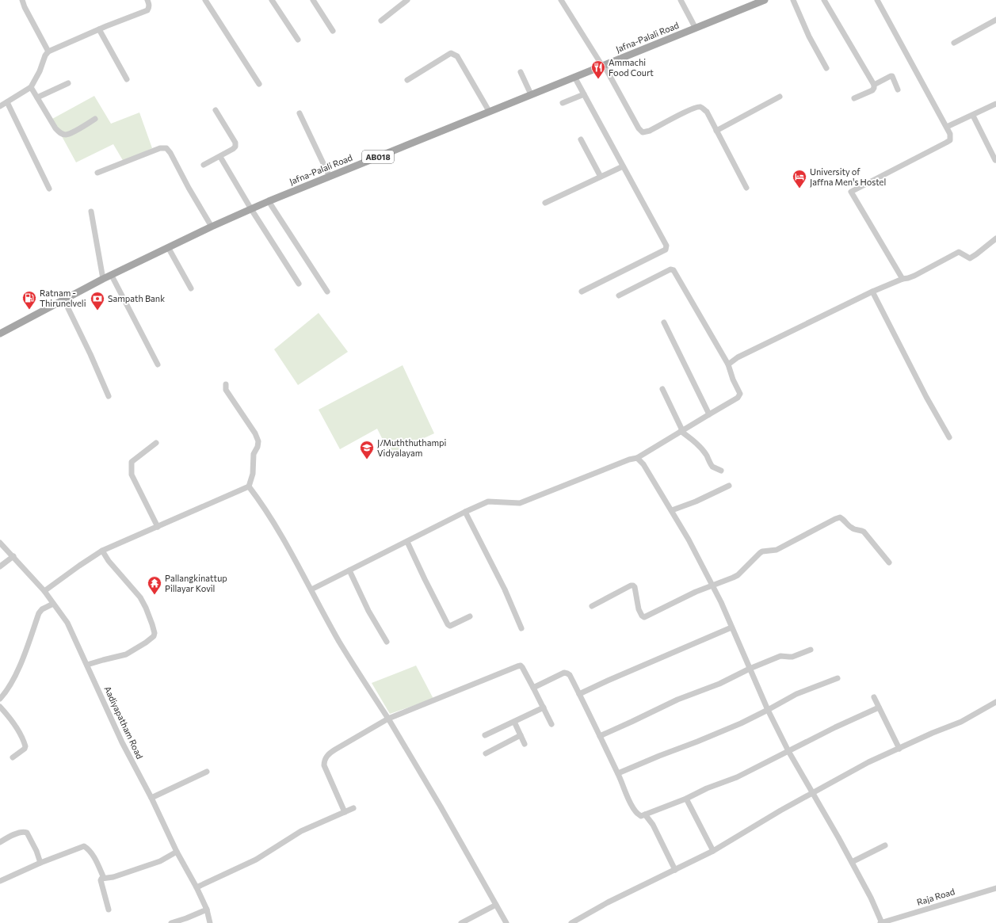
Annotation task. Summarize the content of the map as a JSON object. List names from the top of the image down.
{
  "streets": {
    "main road": ["Jafna-Palali Road", "AB018"],
    "street": ["Aadiyapatham Road", "Raja Road"]
  },
  "places": {
    "restaurant": ["Ammachi Food Court"],
    "hotel": ["University of Jaffna Men's Hostel"],
    "fuel station": ["Ratnam - Thirunelveli"],
    "bank": ["Sampath Bank"],
    "school or university": ["J/Muththuthampi Vidyalayam"],
    "temple": ["Pallangkinattup Pillayar Kovil"]
  }
}
